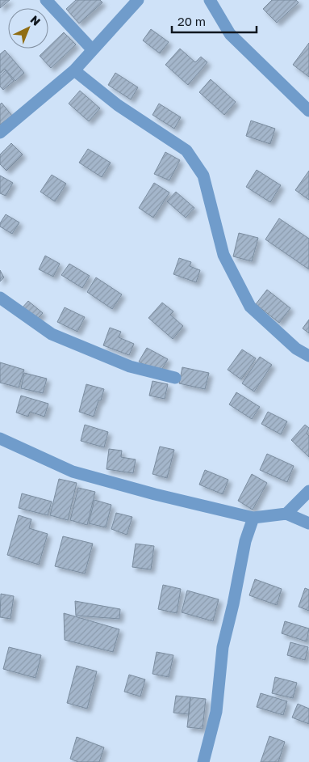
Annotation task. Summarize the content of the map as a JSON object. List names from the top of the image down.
{
  "scale_bar": "20 m",
  "north": "top right"
}
